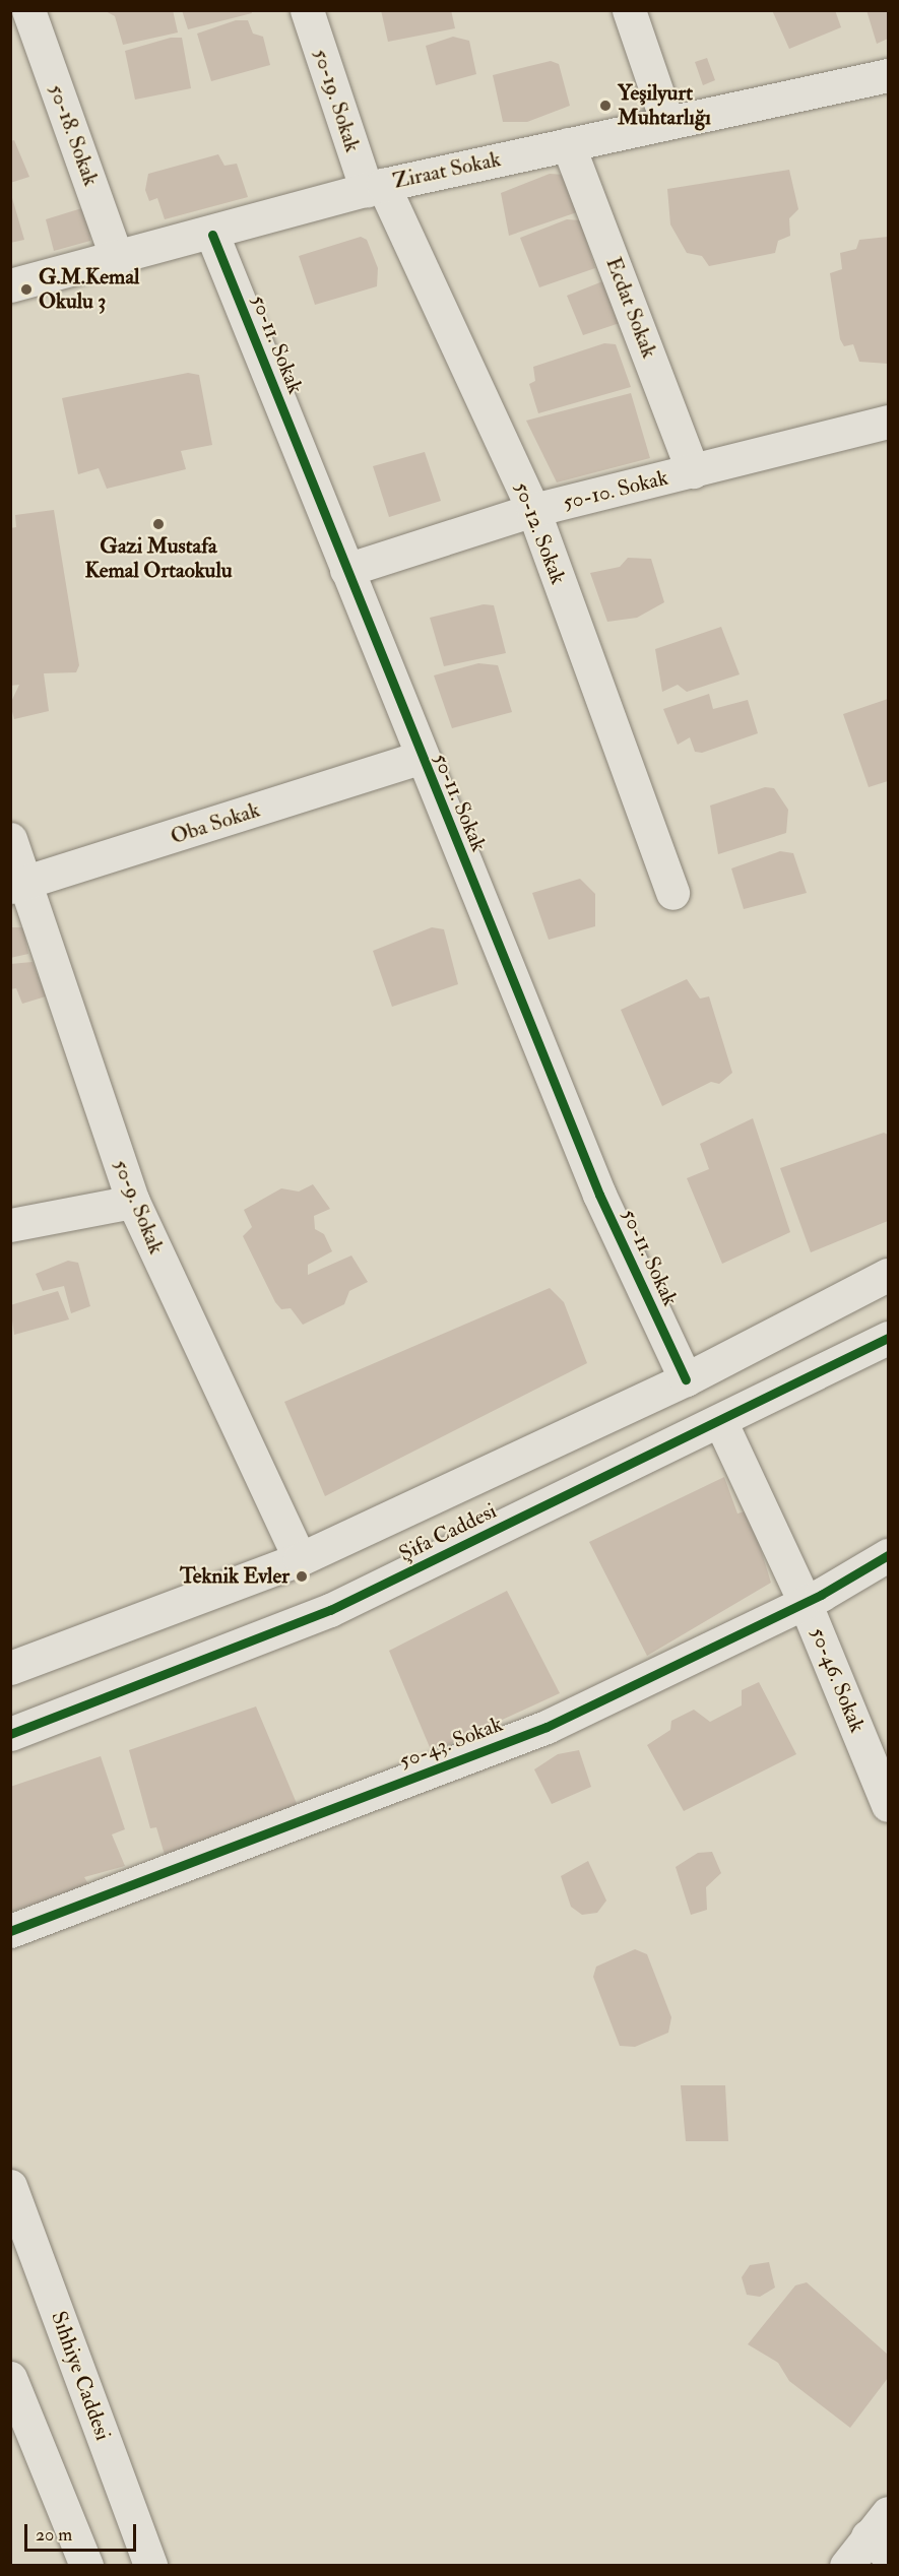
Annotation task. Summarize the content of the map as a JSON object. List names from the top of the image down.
{
  "streets": {
    "street": [
      "50-19. Sokak",
      "50-18. Sokak",
      "Ziraat Sokak",
      "Ecdat Sokak",
      "50-11. Sokak",
      "50-10. Sokak",
      "50-12. Sokak",
      "Oba Sokak",
      "50-9. Sokak",
      "Şifa Caddesi",
      "50-46. Sokak",
      "50-43. Sokak",
      "Sıhhiye Caddesi"
    ]
  },
  "crossings": [
    ["50-19. Sokak", "Ziraat Sokak"],
    ["50-19. Sokak", "50-12. Sokak"],
    ["50-18. Sokak", "Ziraat Sokak"],
    ["Ziraat Sokak", "Ecdat Sokak"],
    ["Ziraat Sokak", "50-11. Sokak"],
    ["Ziraat Sokak", "50-12. Sokak"],
    ["Ecdat Sokak", "50-10. Sokak"],
    ["50-11. Sokak", "50-10. Sokak"],
    ["50-11. Sokak", "Oba Sokak"],
    ["50-11. Sokak", "Şifa Caddesi"],
    ["50-10. Sokak", "50-12. Sokak"],
    ["Oba Sokak", "50-9. Sokak"],
    ["50-9. Sokak", "Şifa Caddesi"],
    ["Şifa Caddesi", "50-46. Sokak"],
    ["50-46. Sokak", "50-43. Sokak"]
  ],
  "places": [
    "Yeşilyurt Muhtarlığı",
    "G.M.Kemal Okulu 3",
    "Gazi Mustafa Kemal Ortaokulu",
    "Teknik Evler"
  ],
  "scale_bar": "20 m"
}
